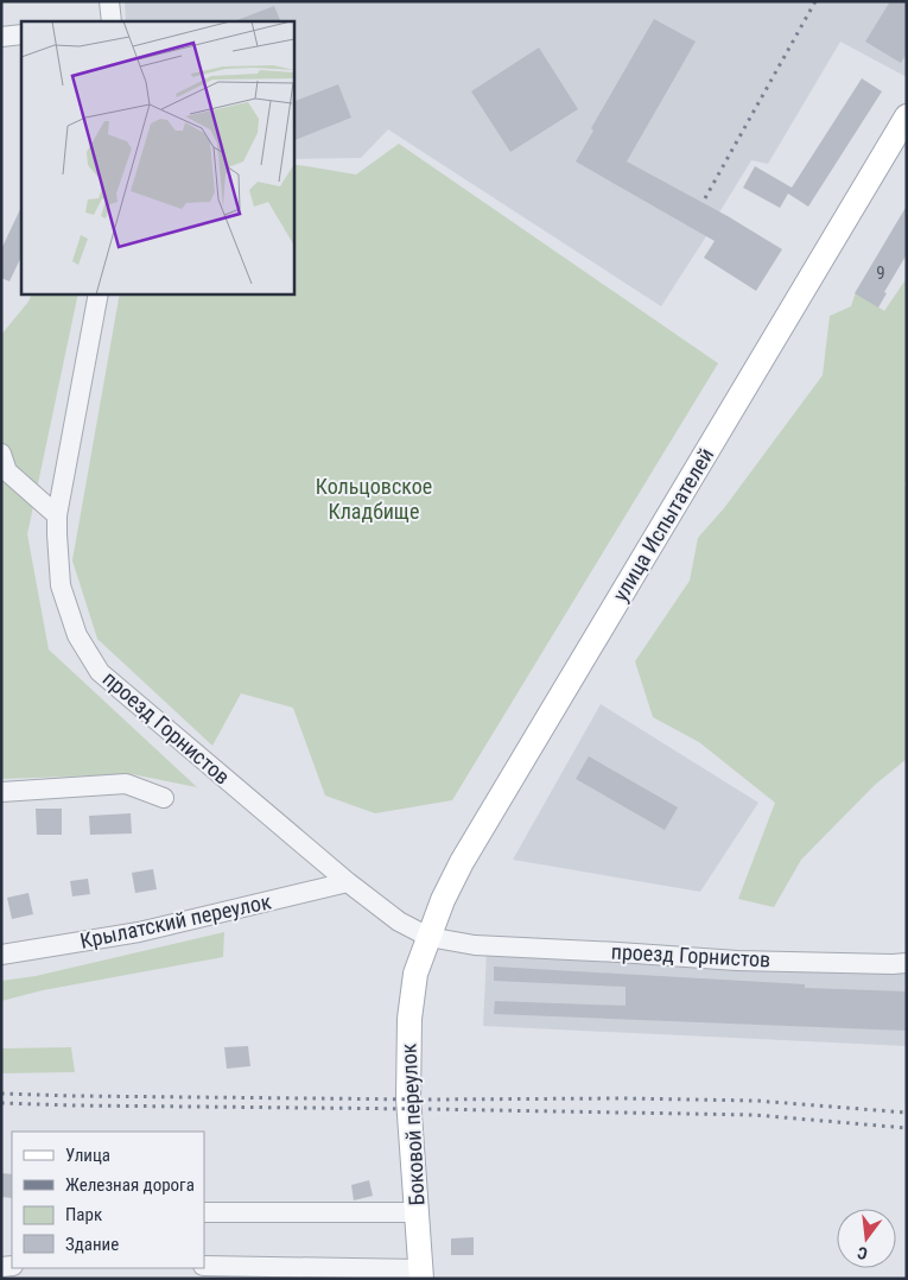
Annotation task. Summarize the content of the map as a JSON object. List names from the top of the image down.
{
  "streets": {
    "main road": ["улица Испытателей", "Боковой переулок"],
    "street": ["проезд Горнистов", "Крылатский переулок"]
  },
  "crossings": [
    ["улица Испытателей", "проезд Горнистов"],
    ["улица Испытателей", "Боковой переулок"],
    ["проезд Горнистов", "Крылатский переулок"],
    ["проезд Горнистов", "Боковой переулок"]
  ],
  "parks": ["Кольцовское Кладбище"],
  "house_numbers": ["9"],
  "legend": [
    "Улица",
    "Железная дорога",
    "Парк",
    "Здание"
  ],
  "north": "bottom"
}
